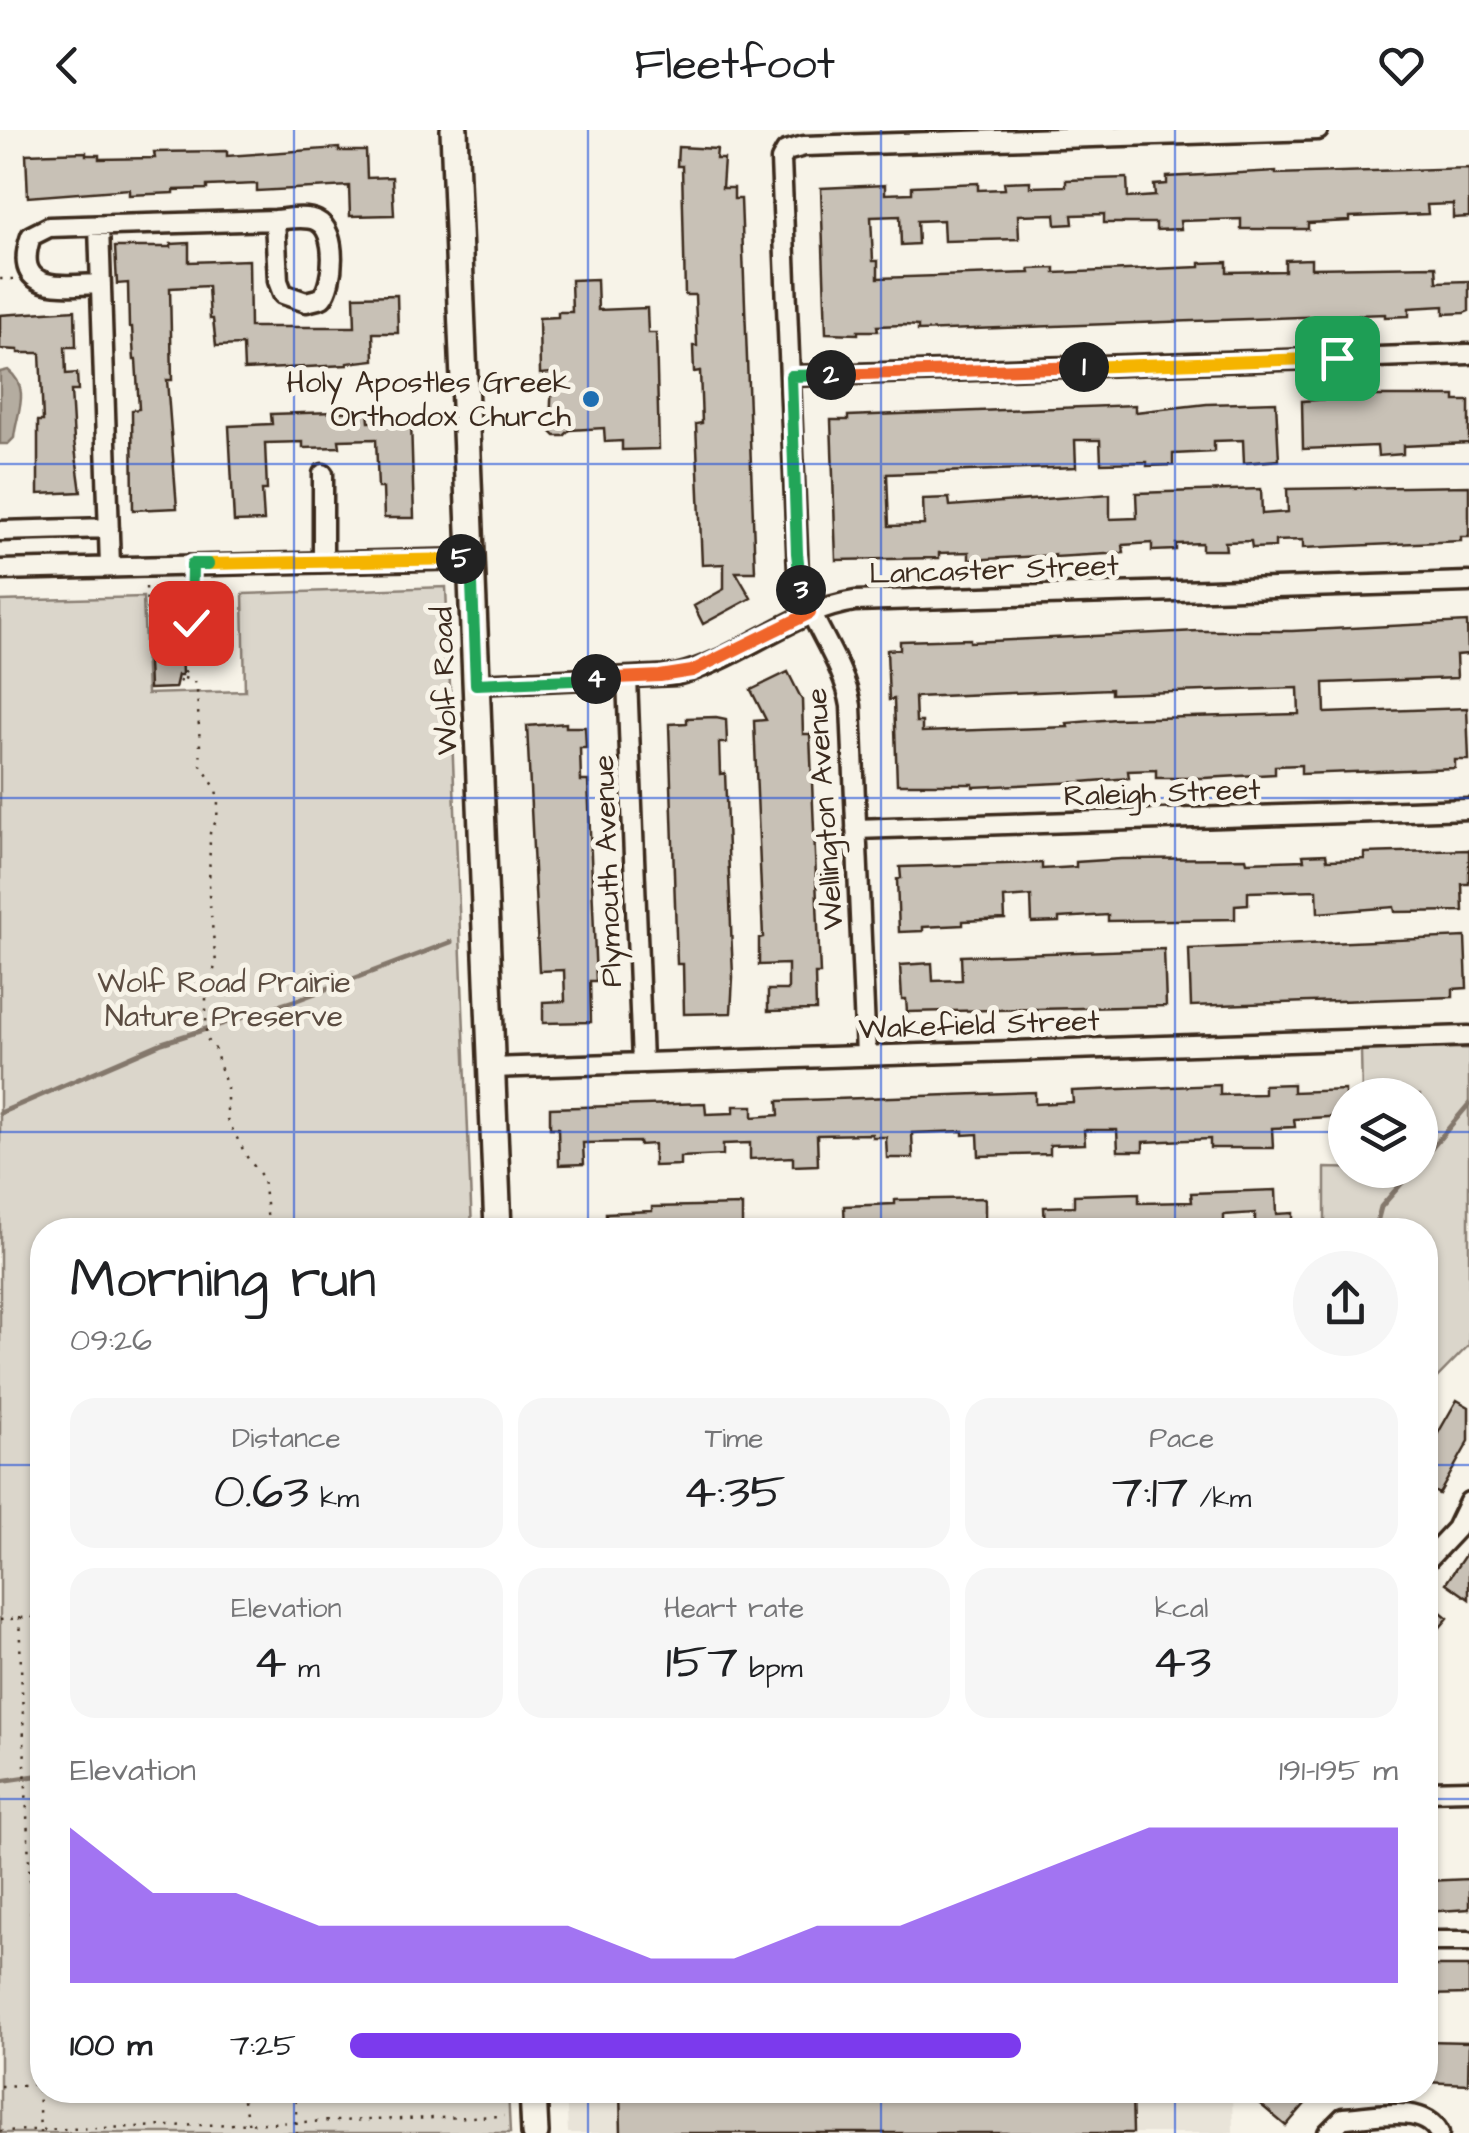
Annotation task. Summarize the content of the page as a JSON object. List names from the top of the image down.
{
  "streets": {
    "main road": ["Wolf Road"],
    "street": [
      "Lancaster Street",
      "Raleigh Street",
      "Wellington Avenue",
      "Plymouth Avenue",
      "Wakefield Street"
    ]
  },
  "crossings": [
    ["Lancaster Street", "Wolf Road"],
    ["Lancaster Street", "Wellington Avenue"],
    ["Lancaster Street", "Plymouth Avenue"],
    ["Wolf Road", "Wakefield Street"],
    ["Raleigh Street", "Wellington Avenue"],
    ["Wellington Avenue", "Wakefield Street"],
    ["Plymouth Avenue", "Wakefield Street"]
  ],
  "parks": ["Wolf Road Prairie Nature Preserve"],
  "places": ["Holy Apostles Greek Orthodox Church"],
  "page": {
    "header": "Fleetfoot",
    "pins": [
      "1",
      "2",
      "5",
      "3",
      "4"
    ],
    "heading": ["Morning run", "09:26"],
    "stats": [
      ["Distance", "0.63 km"],
      ["Time", "4:35"],
      ["Pace", "7:17 /km"],
      ["Elevation", "4 m"],
      ["Heart rate", "157 bpm"],
      ["kcal", "43"]
    ],
    "chart": ["Elevation", "191–195 m"],
    "list": [
      {
        "name": "100 m",
        "note": "7:25"
      }
    ]
  }
}
